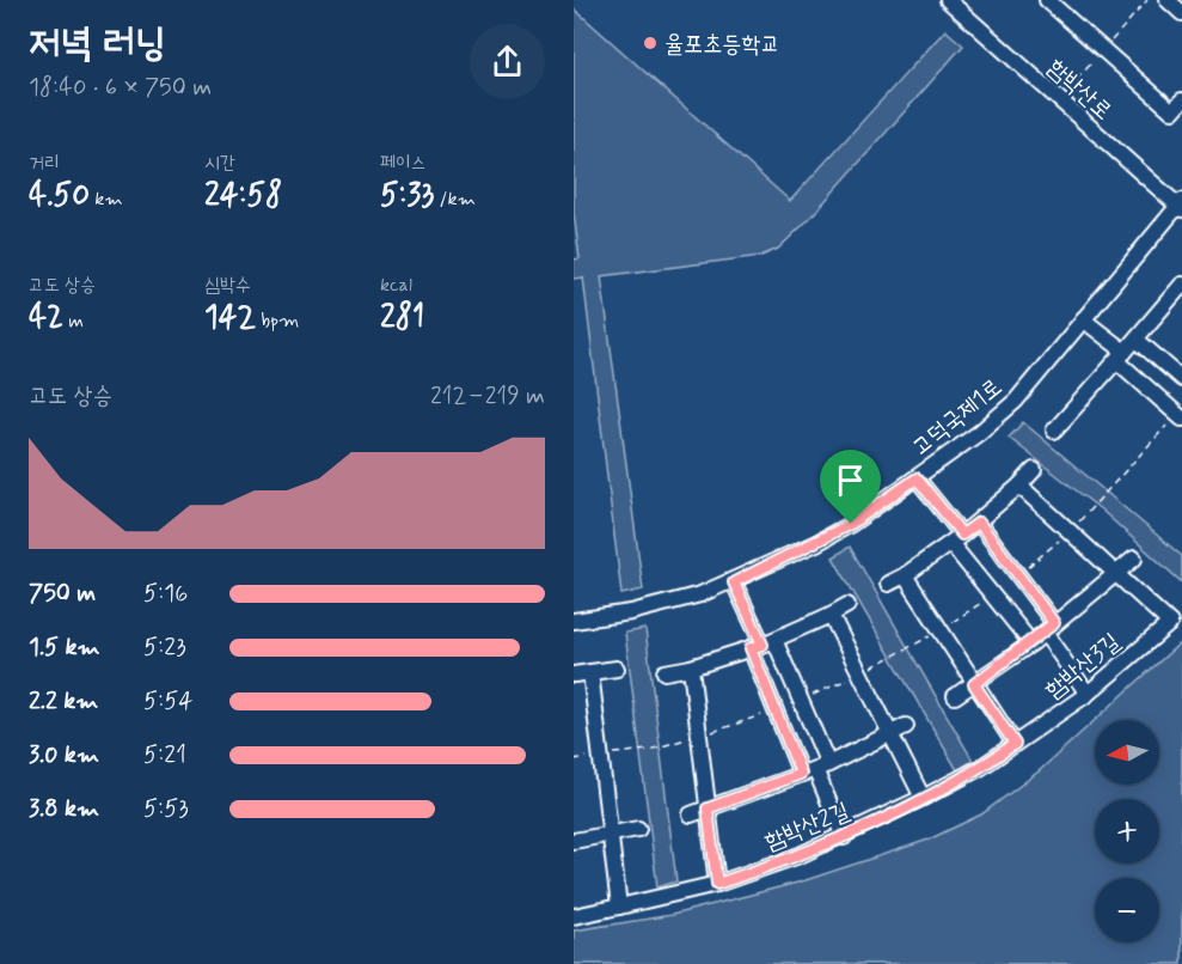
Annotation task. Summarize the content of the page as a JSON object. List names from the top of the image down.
{
  "streets": {
    "street": [
      "함박산로",
      "고덕국제1로",
      "함박산3길",
      "함박산2길"
    ]
  },
  "crossings": [
    ["함박산로", "고덕국제1로"],
    ["함박산3길", "함박산2길"]
  ],
  "places": ["율포초등학교"],
  "north": "left",
  "page": {
    "heading": ["저녁 러닝", "18:40 · 6 × 750 m"],
    "stats": [
      ["거리", "4.50 km"],
      ["시간", "24:58"],
      ["페이스", "5:33 /km"],
      ["고도 상승", "42 m"],
      ["심박수", "142 bpm"],
      ["kcal", "281"]
    ],
    "chart": ["고도 상승", "212–219 m"],
    "list": [
      {
        "name": "750 m",
        "note": "5:16"
      },
      {
        "name": "1.5 km",
        "note": "5:23"
      },
      {
        "name": "2.2 km",
        "note": "5:54"
      },
      {
        "name": "3.0 km",
        "note": "5:21"
      },
      {
        "name": "3.8 km",
        "note": "5:53"
      }
    ],
    "map_buttons": ["+", "−"]
  }
}
